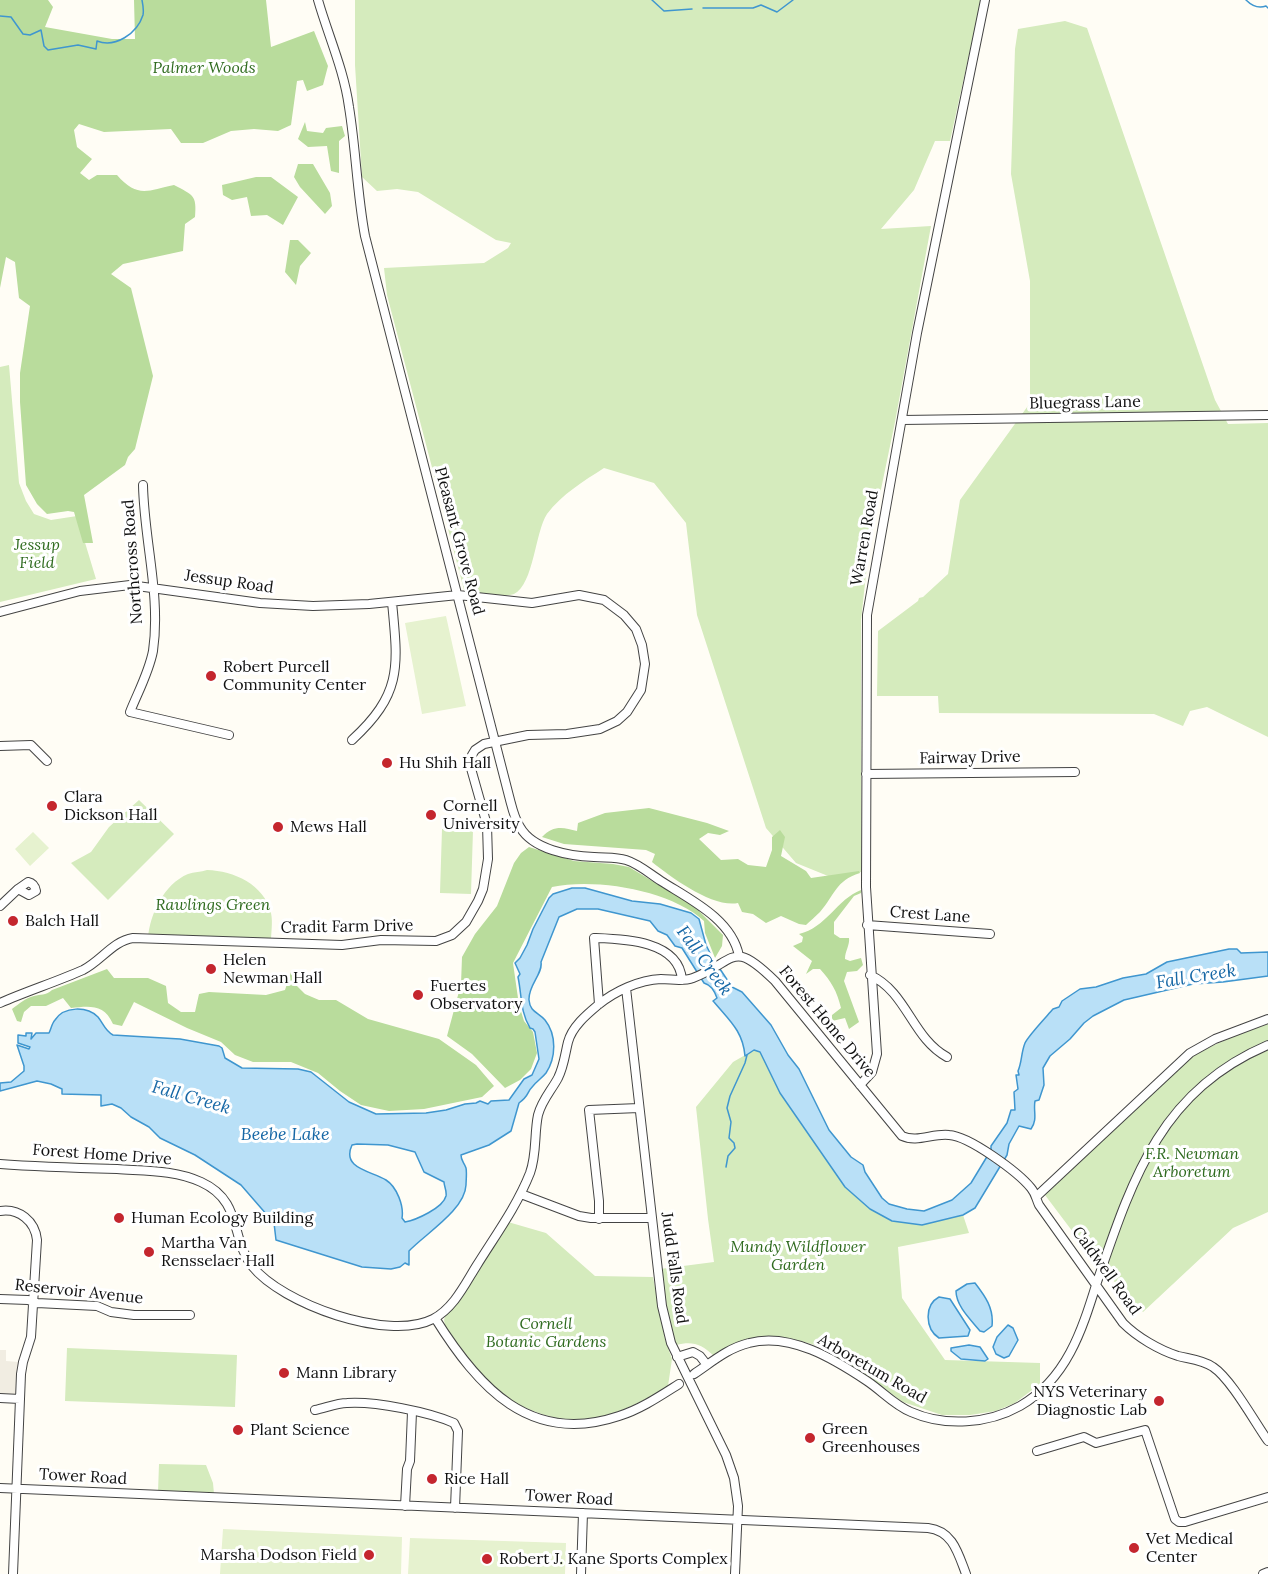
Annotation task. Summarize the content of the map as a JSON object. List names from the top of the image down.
{
  "streets": {
    "street": [
      "Bluegrass Lane",
      "Warren Road",
      "Pleasant Grove Road",
      "Northcross Road",
      "Jessup Road",
      "Fairway Drive",
      "Crest Lane",
      "Cradit Farm Drive",
      "Forest Home Drive",
      "Judd Falls Road",
      "Caldwell Road",
      "Reservoir Avenue",
      "Arboretum Road",
      "Tower Road"
    ]
  },
  "crossings": [
    ["Bluegrass Lane", "Warren Road"],
    ["Warren Road", "Fairway Drive"],
    ["Warren Road", "Crest Lane"],
    ["Warren Road", "Forest Home Drive"],
    ["Pleasant Grove Road", "Jessup Road"],
    ["Pleasant Grove Road", "Cradit Farm Drive"],
    ["Pleasant Grove Road", "Forest Home Drive"],
    ["Northcross Road", "Jessup Road"],
    ["Jessup Road", "Cradit Farm Drive"],
    ["Forest Home Drive", "Caldwell Road"],
    ["Judd Falls Road", "Tower Road"],
    ["Caldwell Road", "Arboretum Road"]
  ],
  "water": ["Fall Creek", "Beebe Lake"],
  "parks": [
    "Palmer Woods",
    "Jessup Field",
    "Rawlings Green",
    "F.R. Newman Arboretum",
    "Mundy Wildflower Garden",
    "Cornell Botanic Gardens"
  ],
  "places": [
    "Robert Purcell Community Center",
    "Hu Shih Hall",
    "Clara Dickson Hall",
    "Cornell University",
    "Mews Hall",
    "Balch Hall",
    "Helen Newman Hall",
    "Fuertes Observatory",
    "Human Ecology Building",
    "Martha Van Rensselaer Hall",
    "Mann Library",
    "NYS Veterinary Diagnostic Lab",
    "Plant Science",
    "Green Greenhouses",
    "Rice Hall",
    "Vet Medical Center",
    "Marsha Dodson Field",
    "Robert J. Kane Sports Complex"
  ]
}
